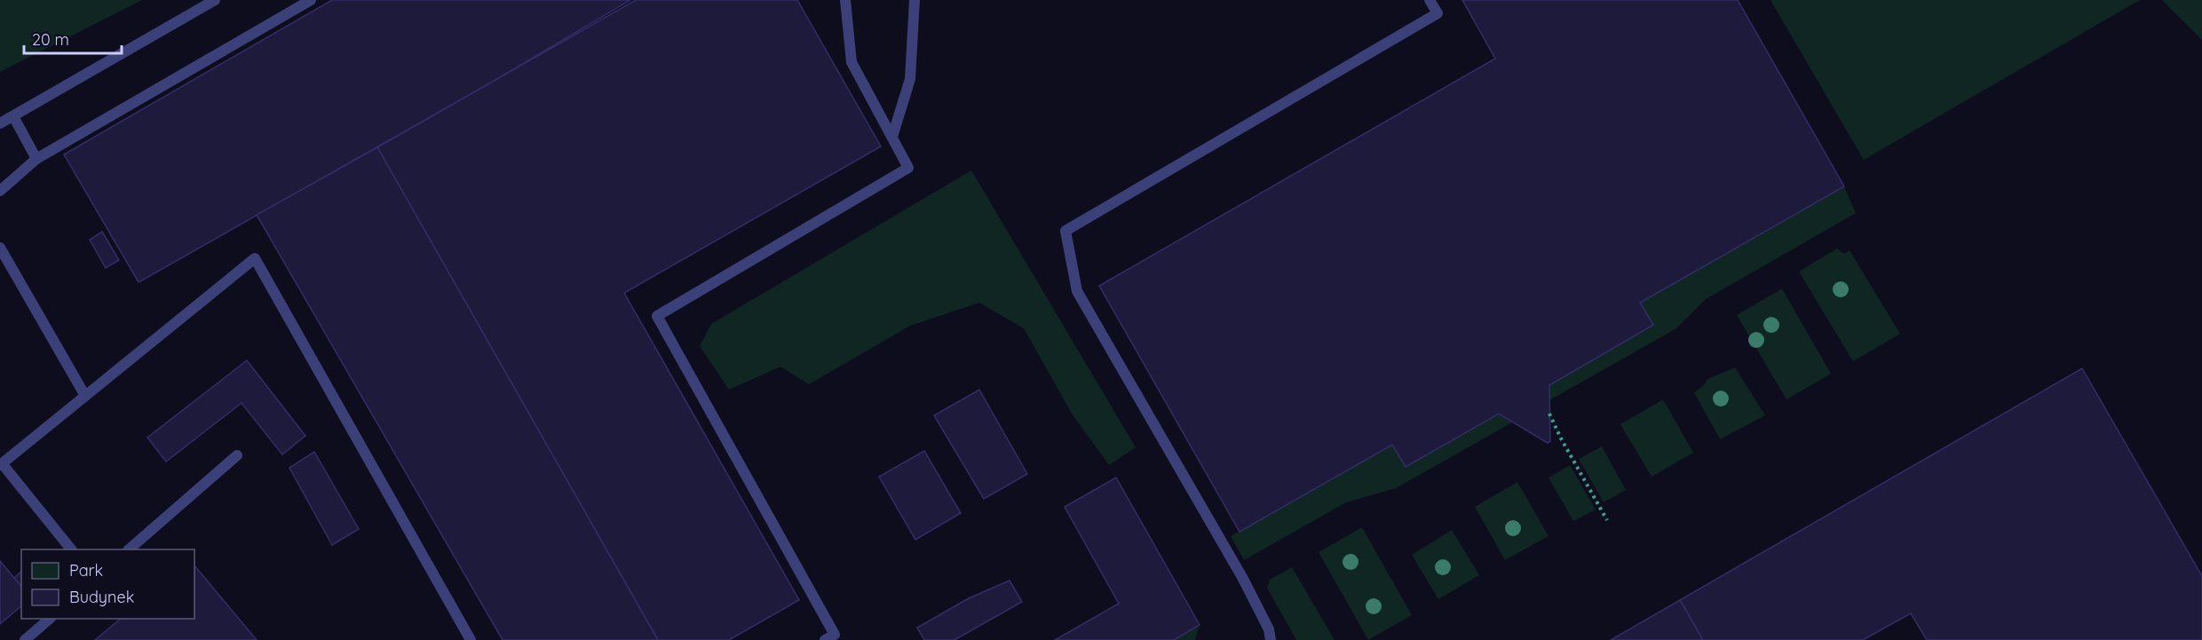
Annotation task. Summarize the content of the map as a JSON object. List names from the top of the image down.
{
  "legend": ["Park", "Budynek"],
  "scale_bar": "20 m"
}
